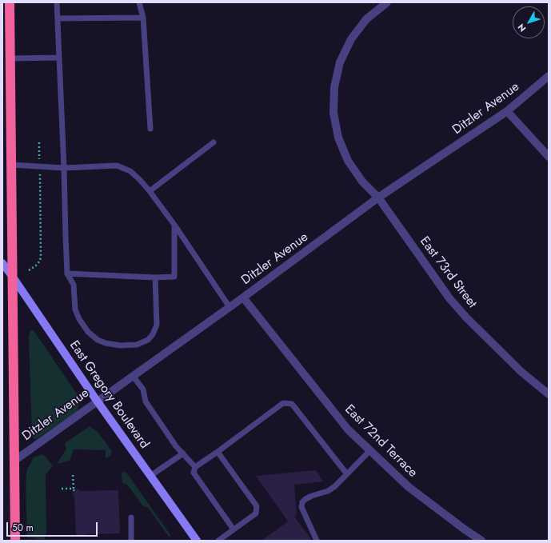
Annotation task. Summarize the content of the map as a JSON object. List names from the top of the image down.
{
  "streets": {
    "main road": ["East Gregory Boulevard"],
    "street": ["Ditzler Avenue", "East 73rd Street", "East 72nd Terrace"]
  },
  "crossings": [
    ["Ditzler Avenue", "East 73rd Street"],
    ["Ditzler Avenue", "East Gregory Boulevard"],
    ["Ditzler Avenue", "East 72nd Terrace"]
  ],
  "scale_bar": "50 m",
  "north": "bottom left"
}
